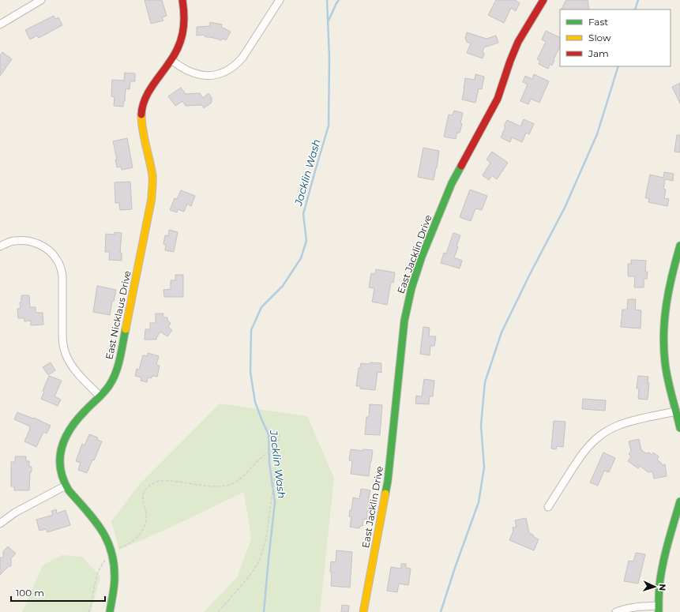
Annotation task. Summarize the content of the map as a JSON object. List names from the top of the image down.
{
  "streets": {
    "street": ["East Jacklin Drive", "East Nicklaus Drive"]
  },
  "water": ["Jacklin Wash"],
  "legend": ["Fast", "Slow", "Jam"],
  "scale_bar": "100 m",
  "north": "right"
}
